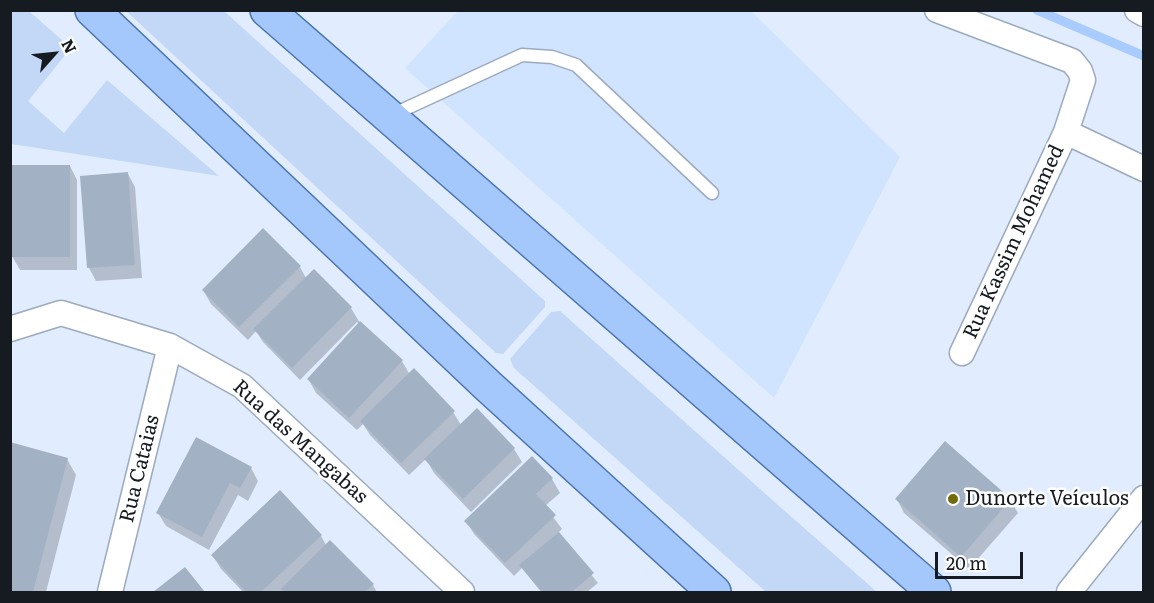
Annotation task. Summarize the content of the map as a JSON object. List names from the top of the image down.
{
  "streets": {
    "street": ["Rua Kassim Mohamed", "Rua das Mangabas", "Rua Cataias"]
  },
  "crossings": [
    ["Rua das Mangabas", "Rua Cataias"]
  ],
  "places": ["Dunorte Veículos"],
  "scale_bar": "20 m",
  "north": "top right"
}
